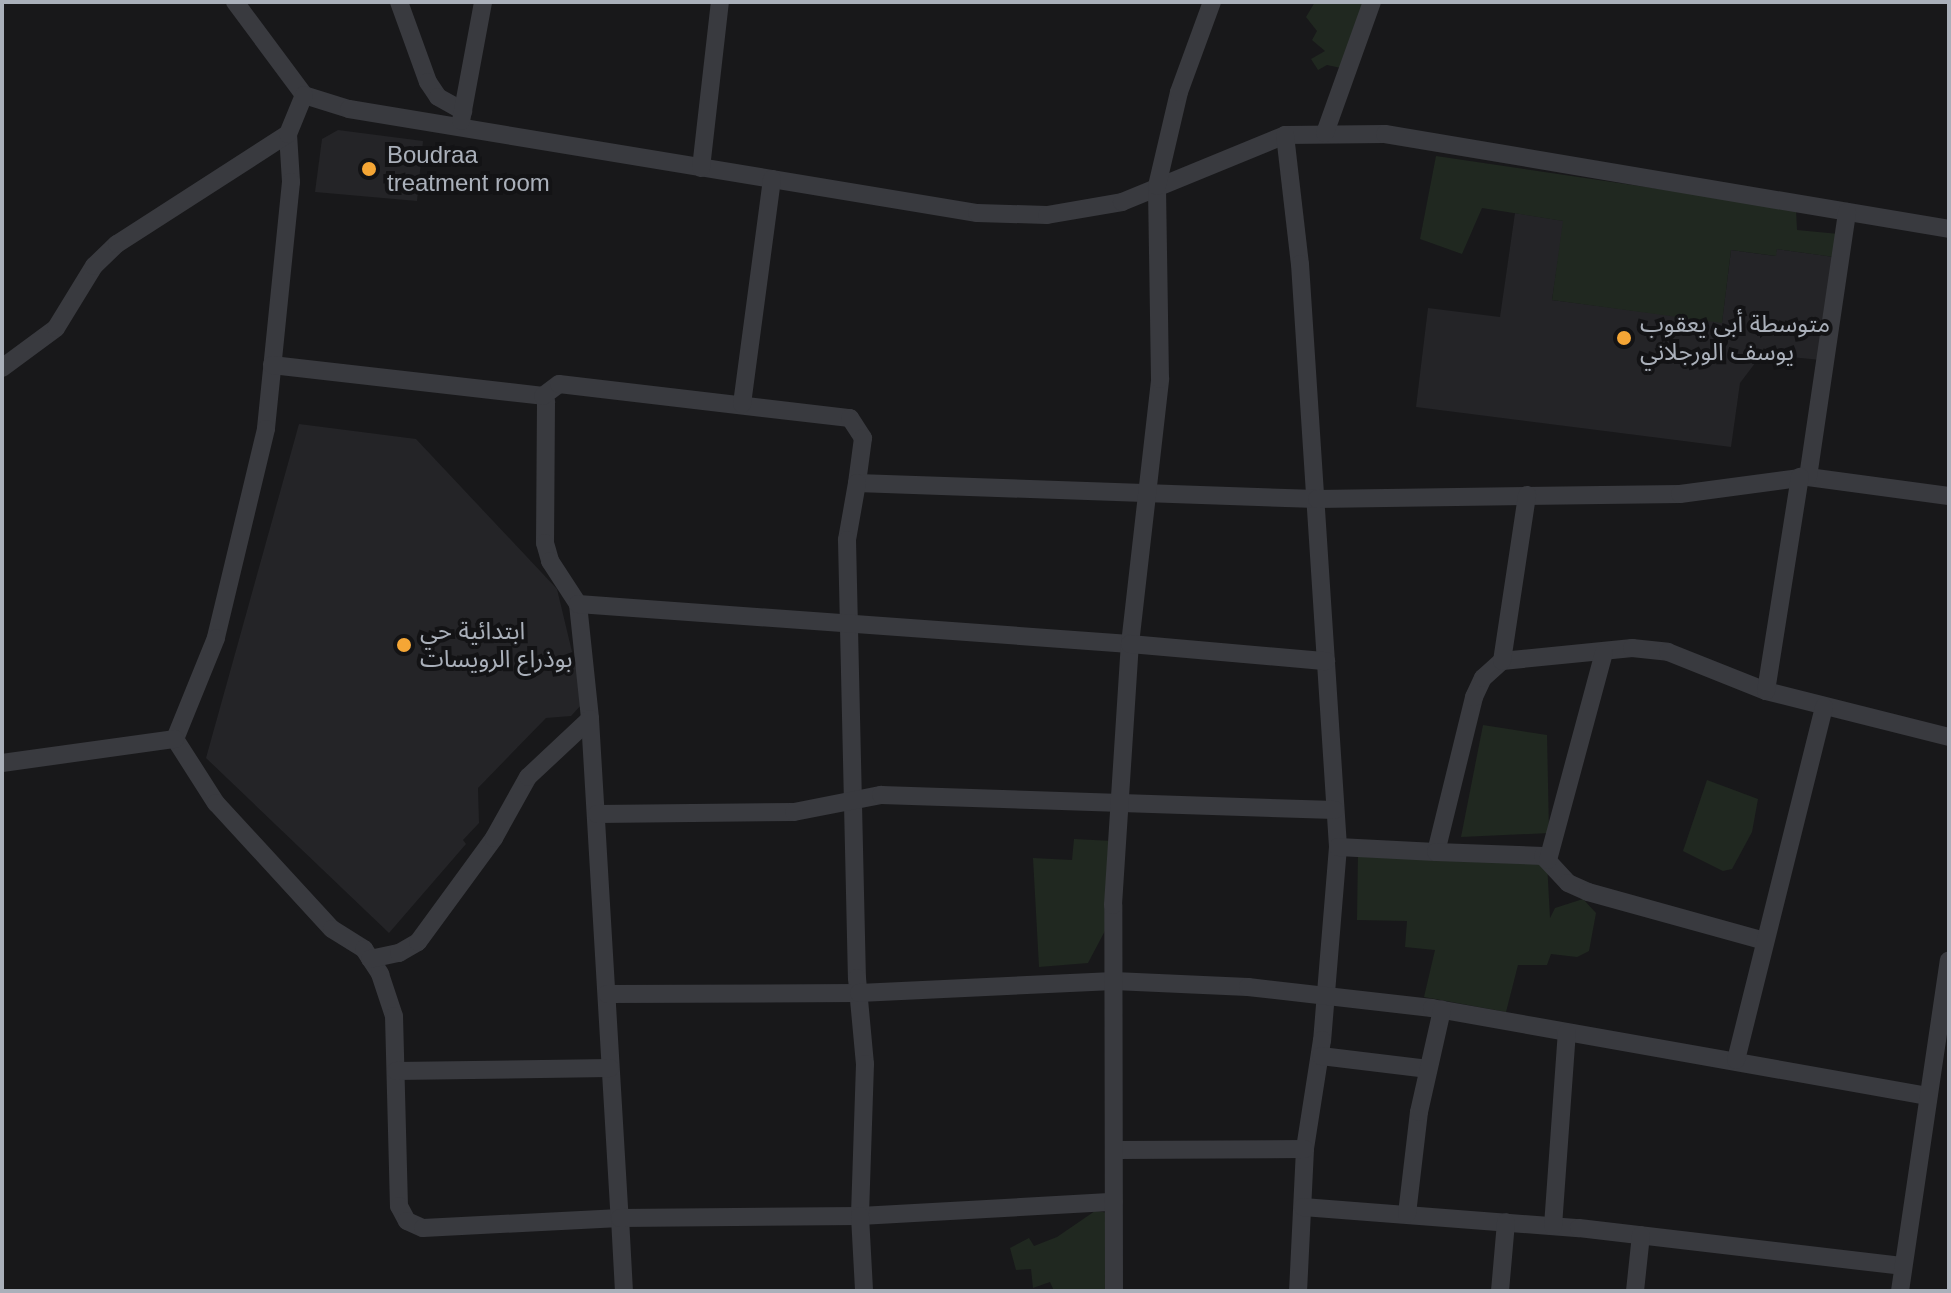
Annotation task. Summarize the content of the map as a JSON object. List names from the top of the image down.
{
  "places": ["Boudraa treatment room", "متوسطة أبي يعقوب يوسف الورجلاني", "ابتدائية حي بوذراع الرويسات"]
}
